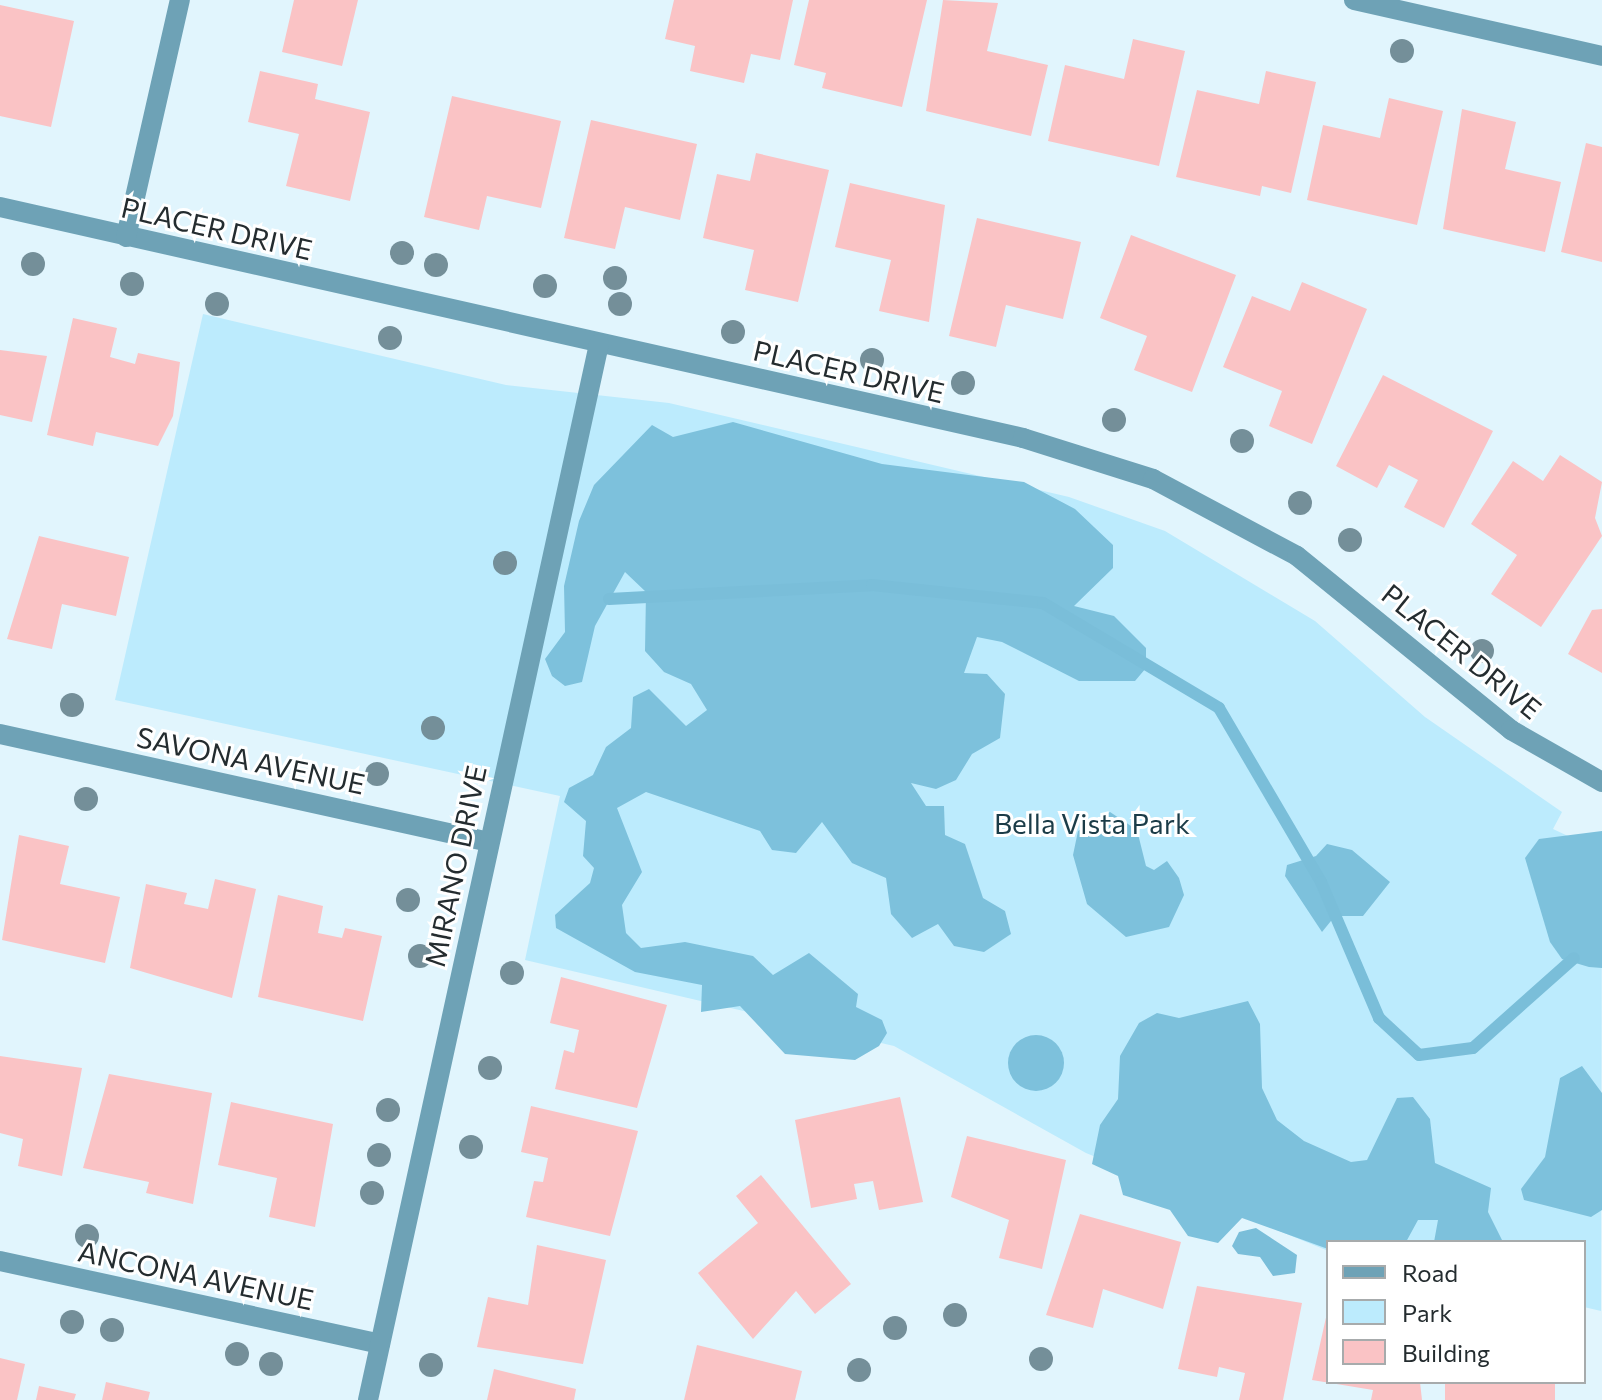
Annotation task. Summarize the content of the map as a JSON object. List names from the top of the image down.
{
  "streets": {
    "street": [
      "PLACER DRIVE",
      "SAVONA AVENUE",
      "MIRANO DRIVE",
      "ANCONA AVENUE"
    ]
  },
  "crossings": [
    ["PLACER DRIVE", "MIRANO DRIVE"],
    ["SAVONA AVENUE", "MIRANO DRIVE"],
    ["MIRANO DRIVE", "ANCONA AVENUE"]
  ],
  "parks": ["Bella Vista Park"],
  "legend": ["Road", "Park", "Building"]
}
